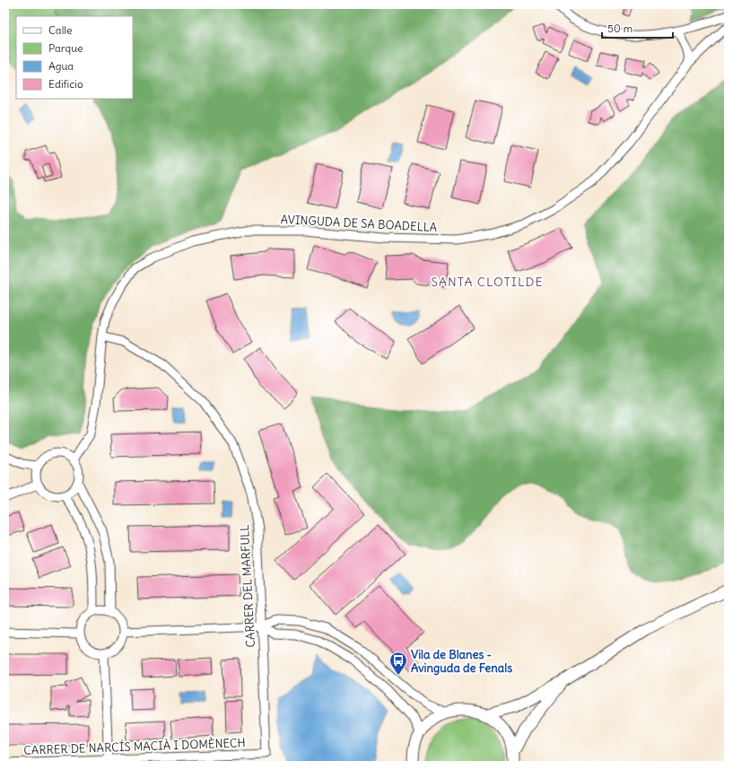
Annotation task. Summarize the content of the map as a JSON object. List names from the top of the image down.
{
  "streets": {
    "street": ["AVINGUDA DE SA BOADELLA", "CARRER DEL MARFULL", "CARRER DE NARCÍS MACIÀ I DOMÈNECH"]
  },
  "crossings": [
    ["AVINGUDA DE SA BOADELLA", "CARRER DEL MARFULL"],
    ["CARRER DEL MARFULL", "CARRER DE NARCÍS MACIÀ I DOMÈNECH"]
  ],
  "districts": ["SANTA CLOTILDE"],
  "places": {
    "bus stop": ["Vila de Blanes - Avinguda de Fenals"]
  },
  "legend": [
    "Calle",
    "Parque",
    "Agua",
    "Edificio"
  ],
  "scale_bar": "50 m"
}
